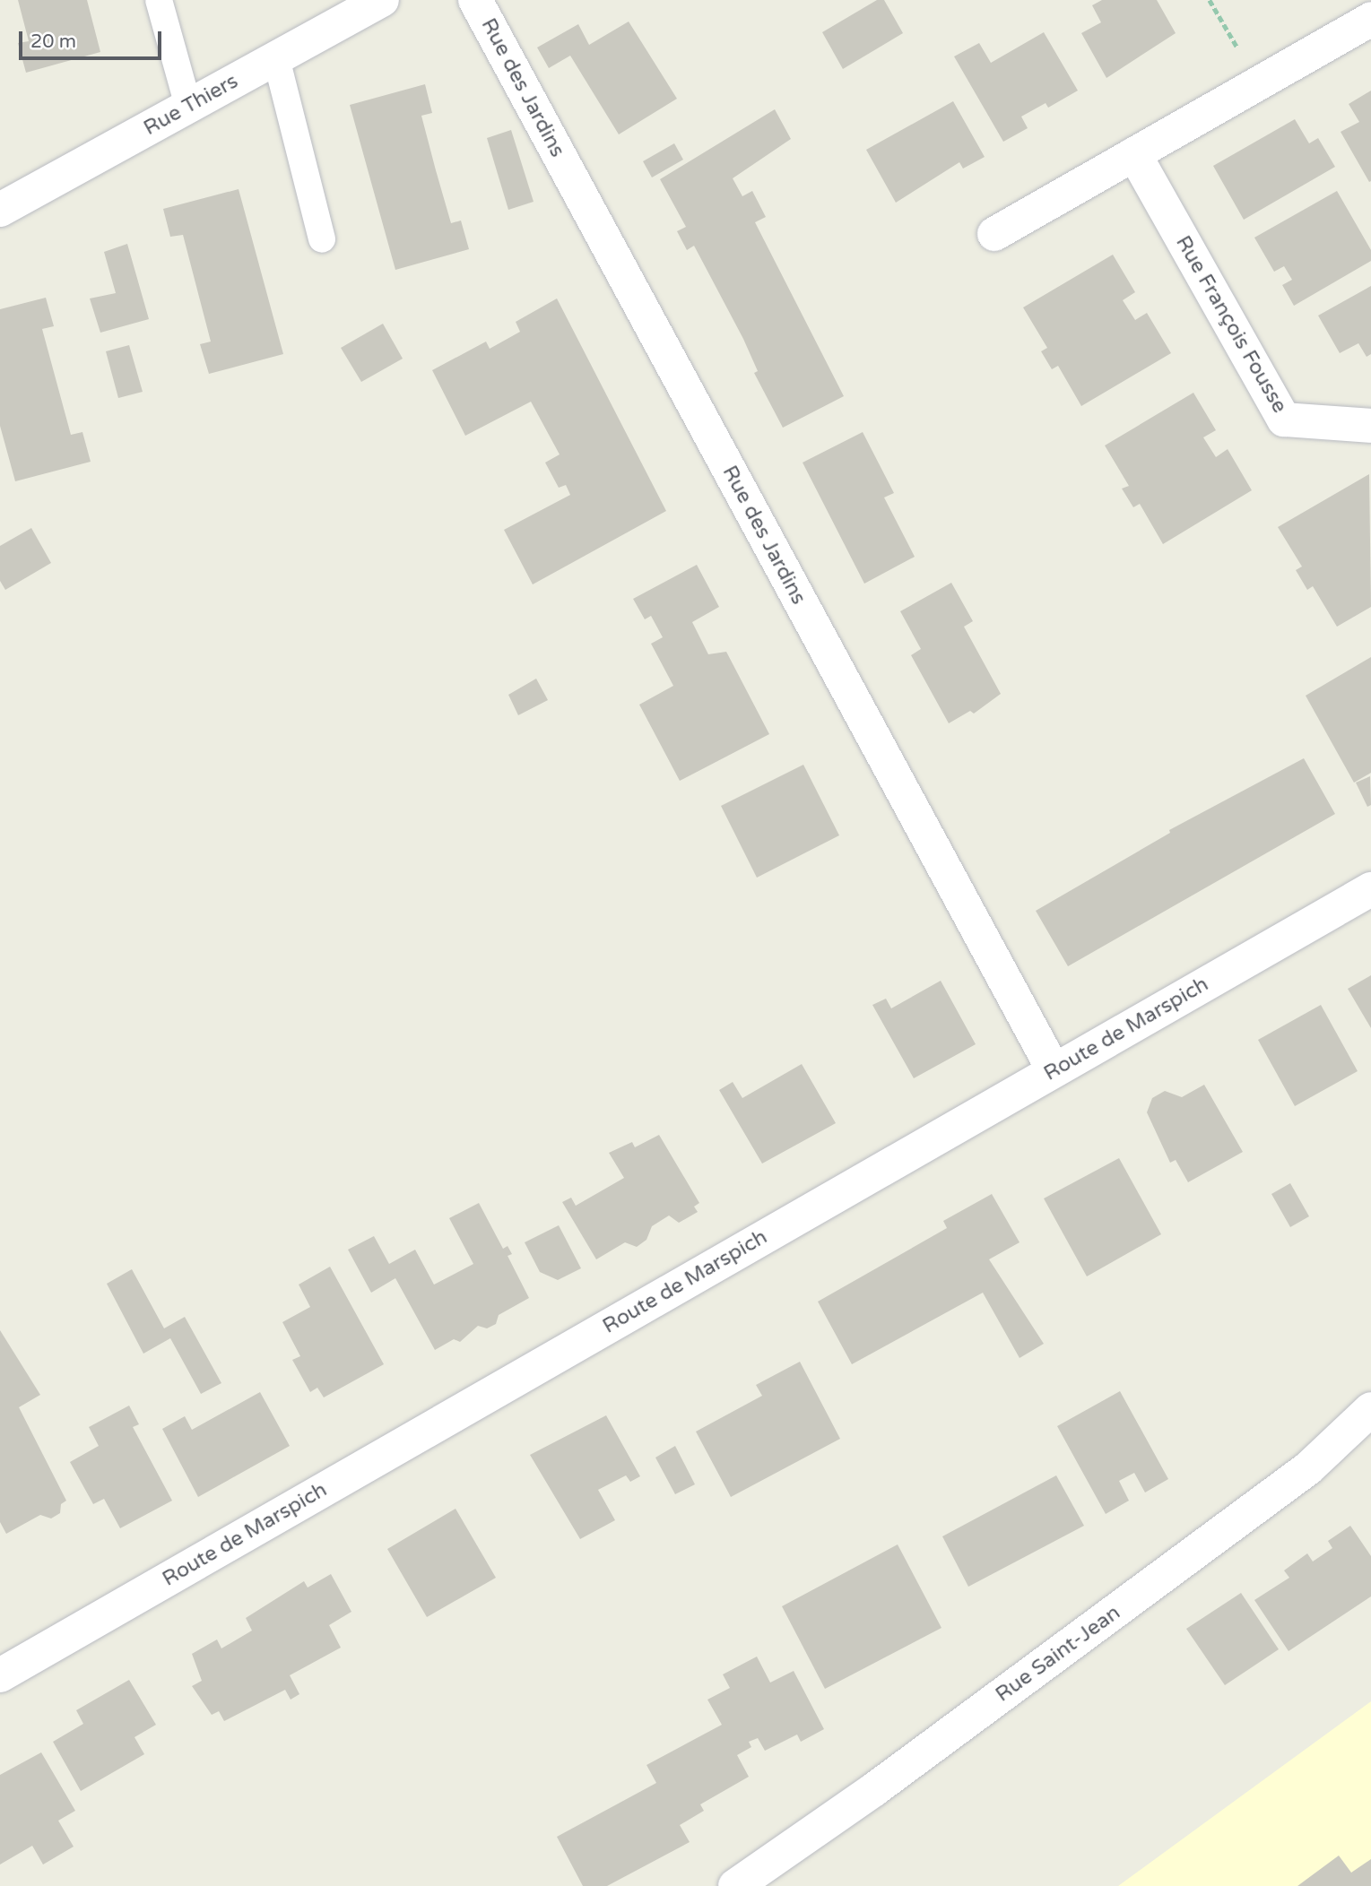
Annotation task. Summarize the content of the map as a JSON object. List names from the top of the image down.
{
  "streets": {
    "street": [
      "Rue des Jardins",
      "Rue Thiers",
      "Rue François Fousse",
      "Route de Marspich",
      "Rue Saint-Jean"
    ]
  },
  "crossings": [
    ["Rue des Jardins", "Route de Marspich"]
  ],
  "scale_bar": "20 m"
}
